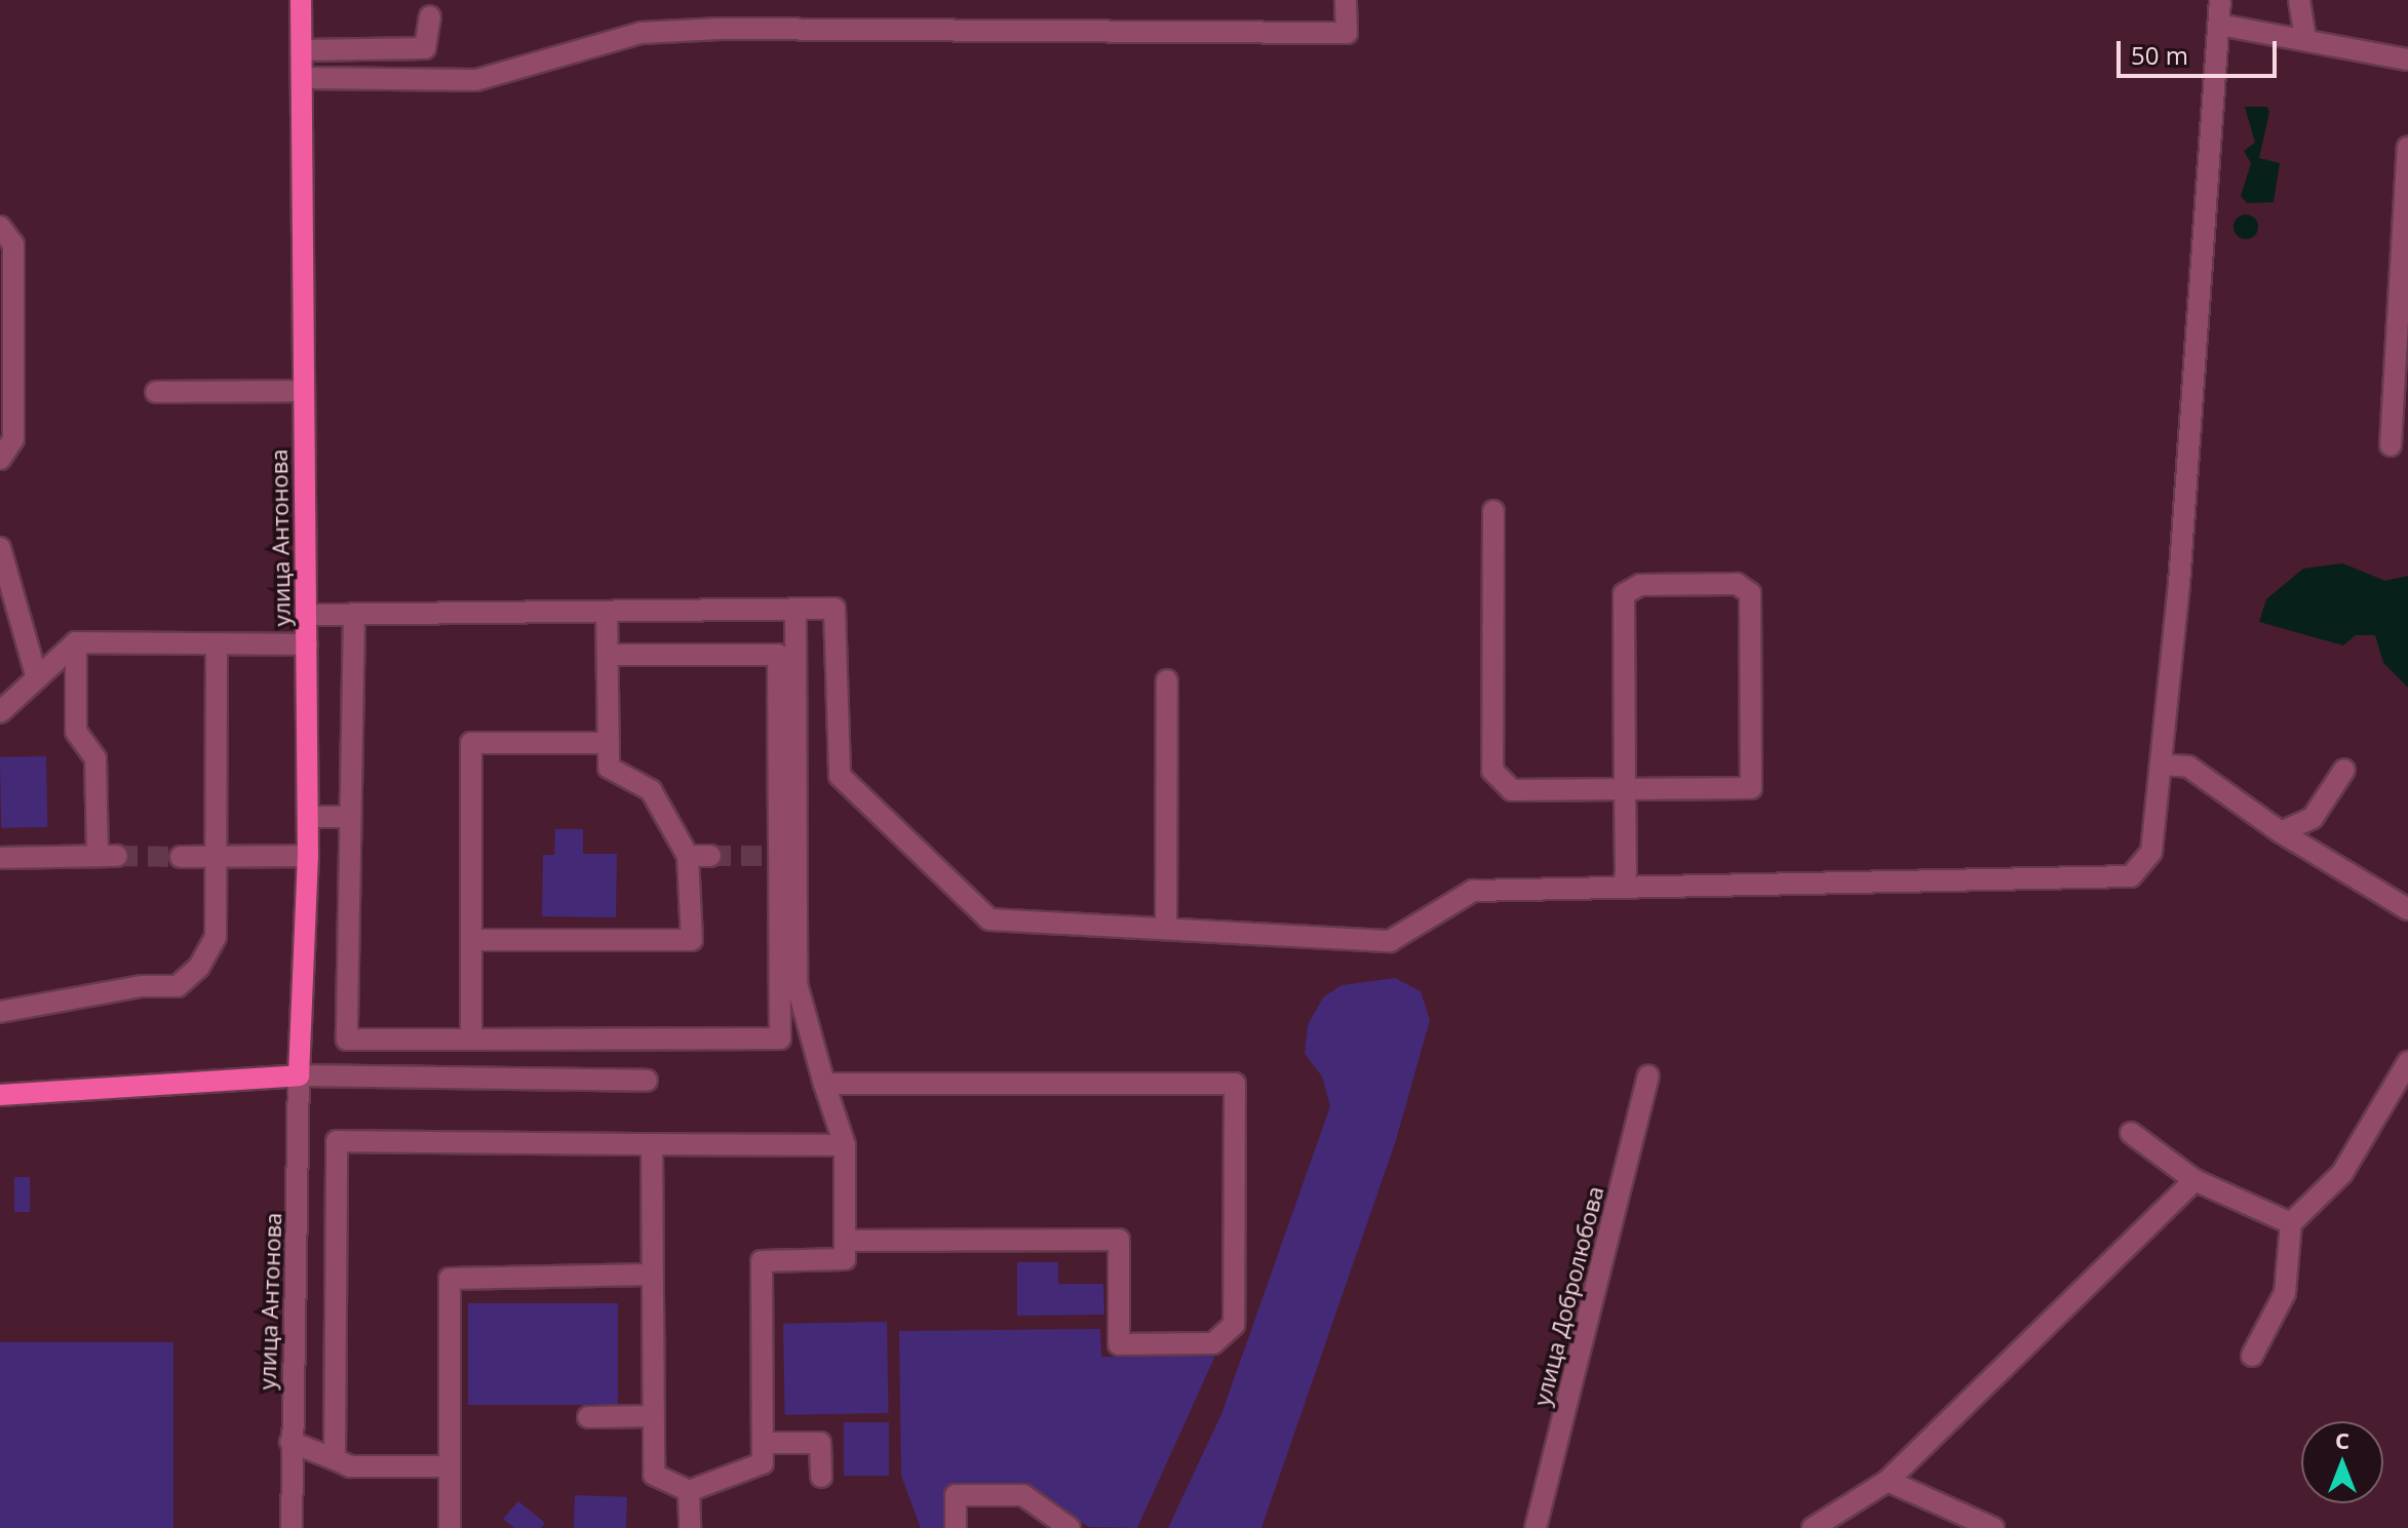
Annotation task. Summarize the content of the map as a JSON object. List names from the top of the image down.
{
  "streets": {
    "main road": ["улица Антонова"],
    "street": ["улица Добролюбова"]
  },
  "scale_bar": "50 m",
  "north": "top"
}
